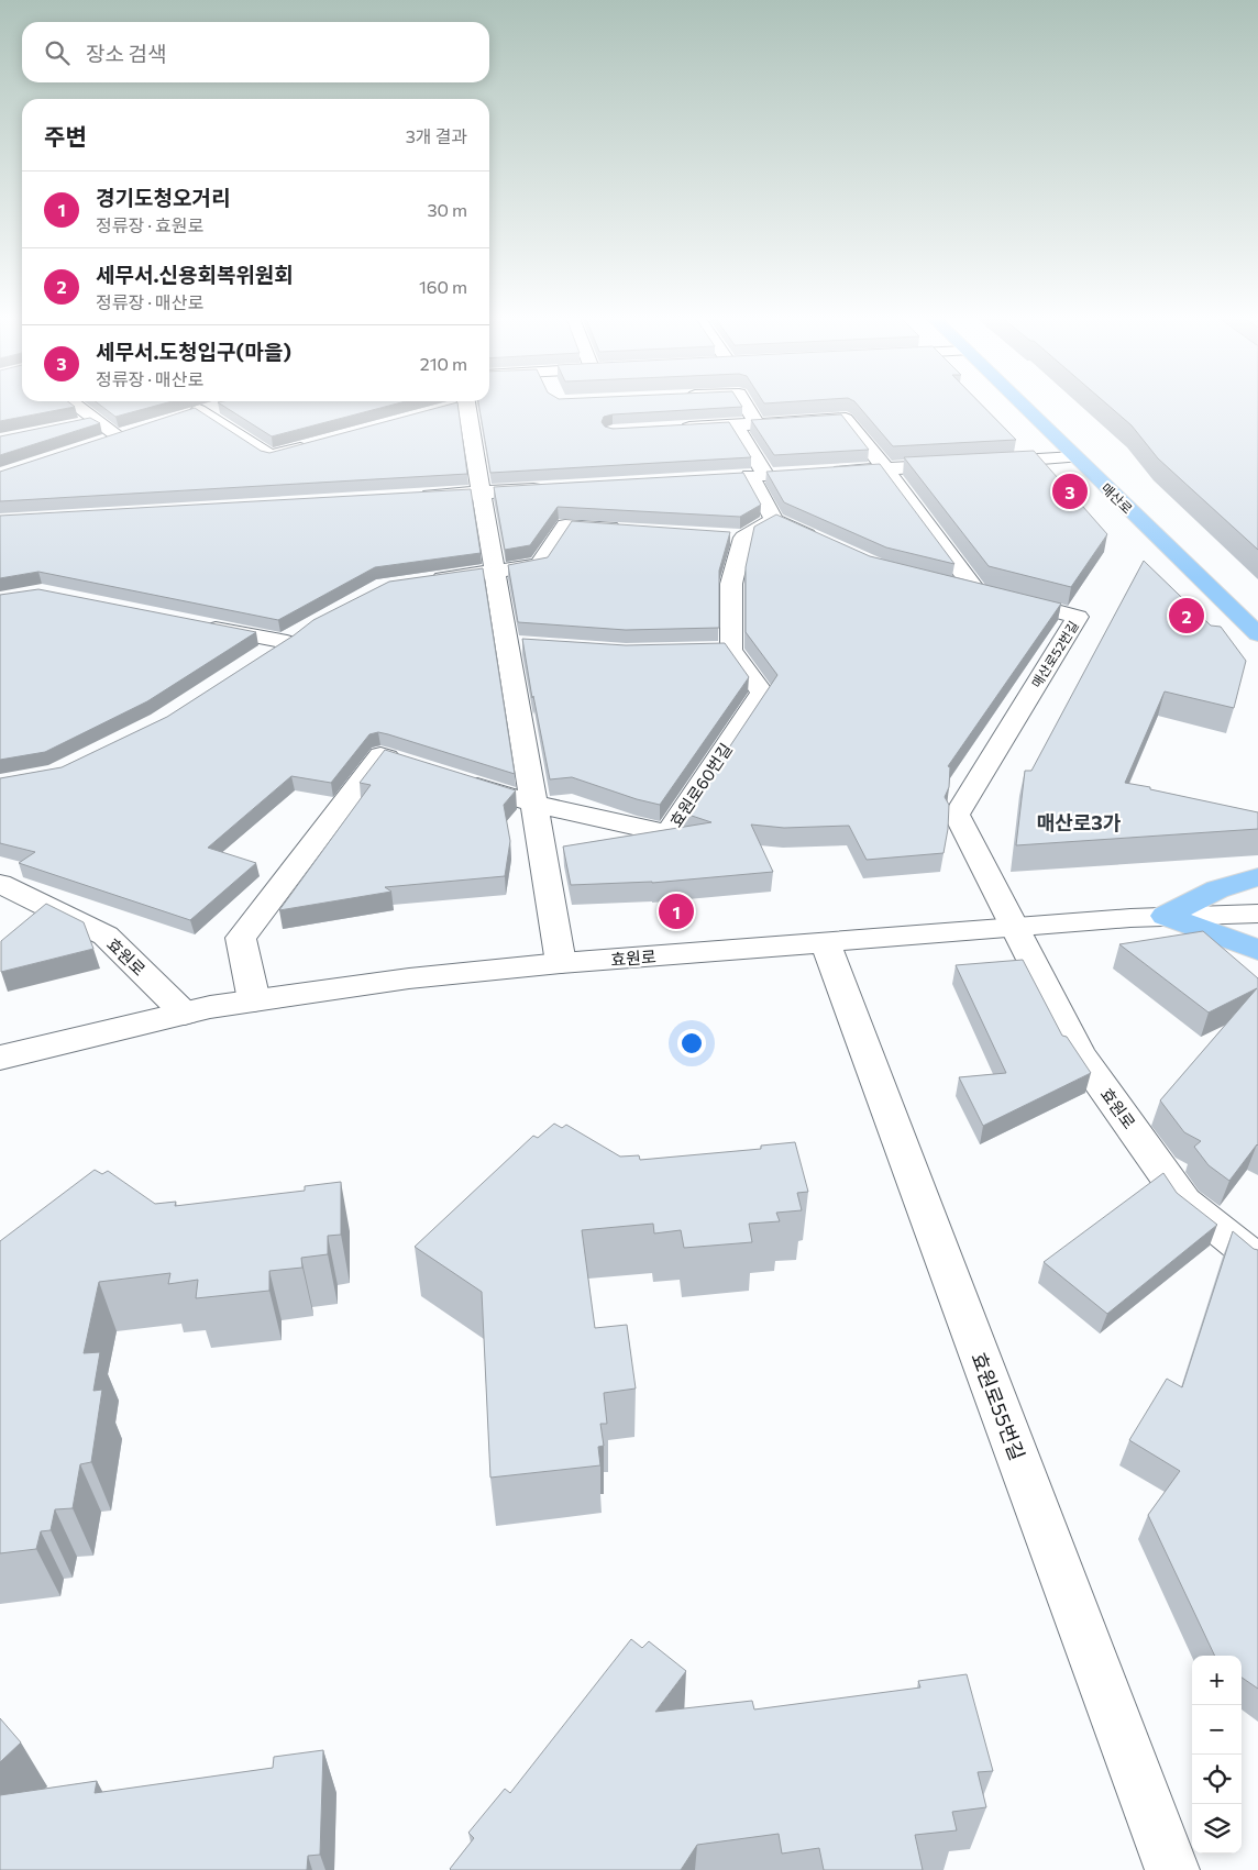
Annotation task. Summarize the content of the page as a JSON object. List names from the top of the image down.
{
  "streets": {
    "main road": ["매산로"],
    "street": [
      "매산로52번길",
      "효원로60번길",
      "효원로",
      "효원로55번길"
    ]
  },
  "crossings": [
    ["매산로52번길", "효원로"],
    ["효원로", "효원로55번길"]
  ],
  "districts": ["매산로3가"],
  "page": {
    "search": "장소 검색",
    "heading": ["주변", "3개 결과"],
    "list": [
      {
        "mark": "1",
        "name": "경기도청오거리",
        "note": "정류장 · 효원로",
        "value": "30 m"
      },
      {
        "mark": "2",
        "name": "세무서.신용회복위원회",
        "note": "정류장 · 매산로",
        "value": "160 m"
      },
      {
        "mark": "3",
        "name": "세무서.도청입구(마을)",
        "note": "정류장 · 매산로",
        "value": "210 m"
      }
    ],
    "pins": ["3", "2", "1"],
    "map_buttons": ["+", "−"]
  }
}
